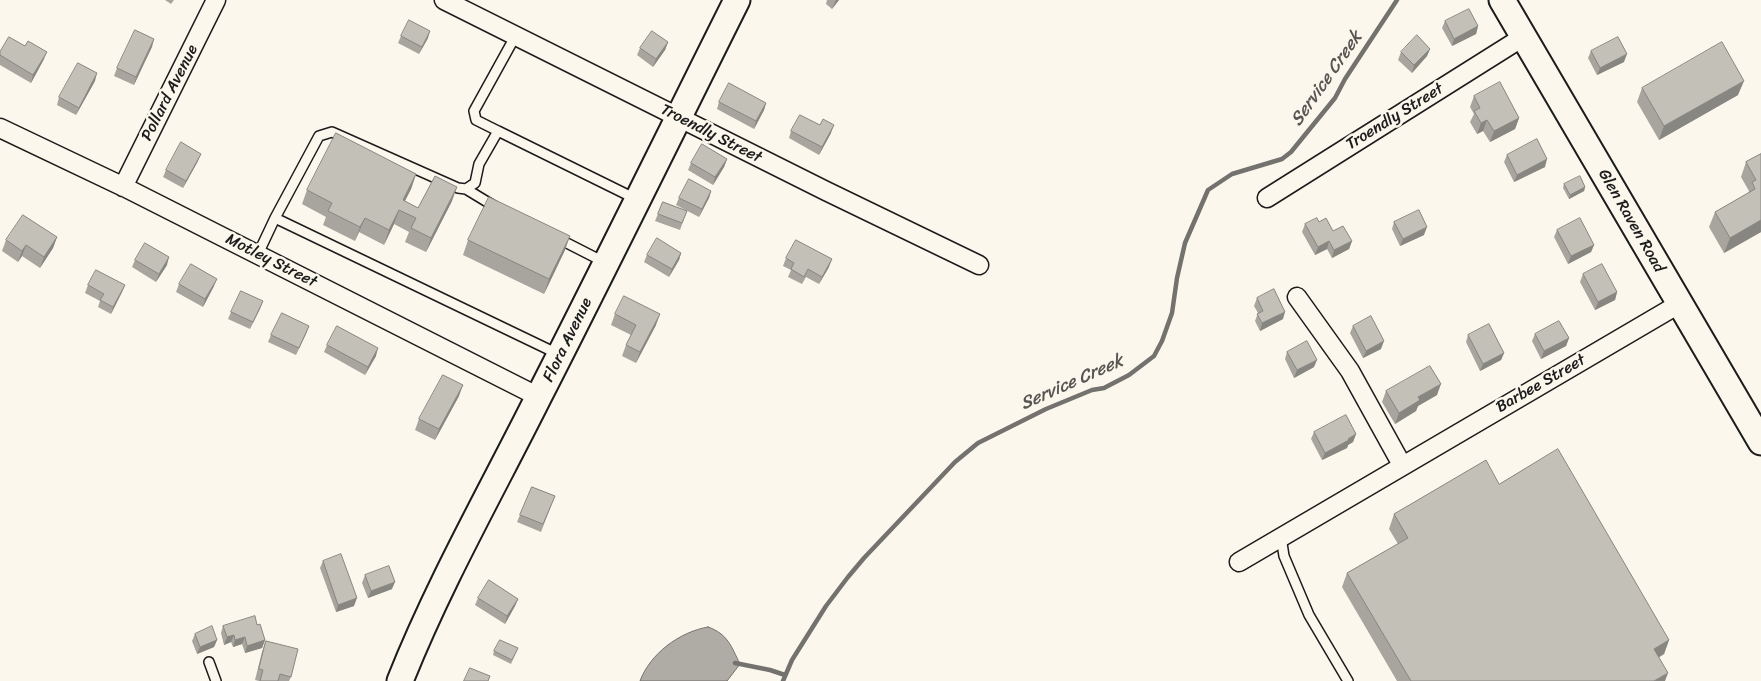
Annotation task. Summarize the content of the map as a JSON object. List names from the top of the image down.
{
  "streets": {
    "street": [
      "Pollard Avenue",
      "Troendly Street",
      "Glen Raven Road",
      "Motley Street",
      "Flora Avenue",
      "Barbee Street"
    ]
  },
  "crossings": [
    ["Pollard Avenue", "Motley Street"],
    ["Troendly Street", "Glen Raven Road"],
    ["Troendly Street", "Flora Avenue"],
    ["Glen Raven Road", "Barbee Street"],
    ["Motley Street", "Flora Avenue"]
  ],
  "water": ["Service Creek"]
}
